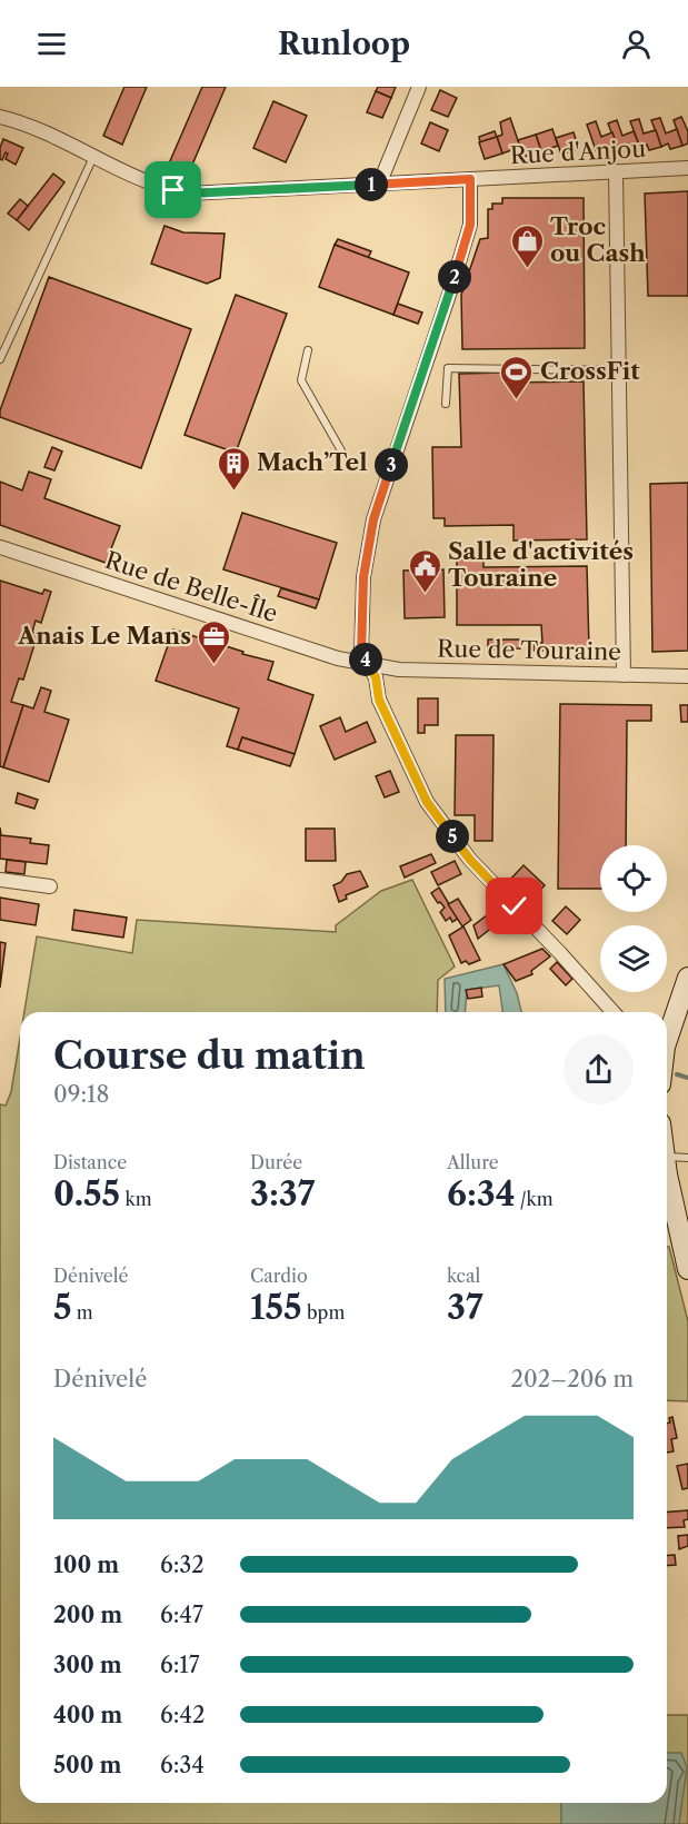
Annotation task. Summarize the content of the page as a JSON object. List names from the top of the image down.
{
  "streets": {
    "street": ["Rue d'Anjou", "Rue de Belle-Île", "Rue de Touraine"]
  },
  "crossings": [
    ["Rue de Belle-Île", "Rue de Touraine"]
  ],
  "places": {
    "shop": ["Troc ou Cash"],
    "sports": ["CrossFit"],
    "building": ["Mach’Tel"],
    "public building": ["Salle d'activités Touraine"],
    "office": ["Anais Le Mans"]
  },
  "page": {
    "header": "Runloop",
    "pins": [
      "1",
      "2",
      "3",
      "4",
      "5"
    ],
    "heading": ["Course du matin", "09:18"],
    "stats": [
      ["Distance", "0.55 km"],
      ["Durée", "3:37"],
      ["Allure", "6:34 /km"],
      ["Dénivelé", "5 m"],
      ["Cardio", "155 bpm"],
      ["kcal", "37"]
    ],
    "chart": ["Dénivelé", "202–206 m"],
    "list": [
      {
        "name": "100 m",
        "note": "6:32"
      },
      {
        "name": "200 m",
        "note": "6:47"
      },
      {
        "name": "300 m",
        "note": "6:17"
      },
      {
        "name": "400 m",
        "note": "6:42"
      },
      {
        "name": "500 m",
        "note": "6:34"
      }
    ]
  }
}
